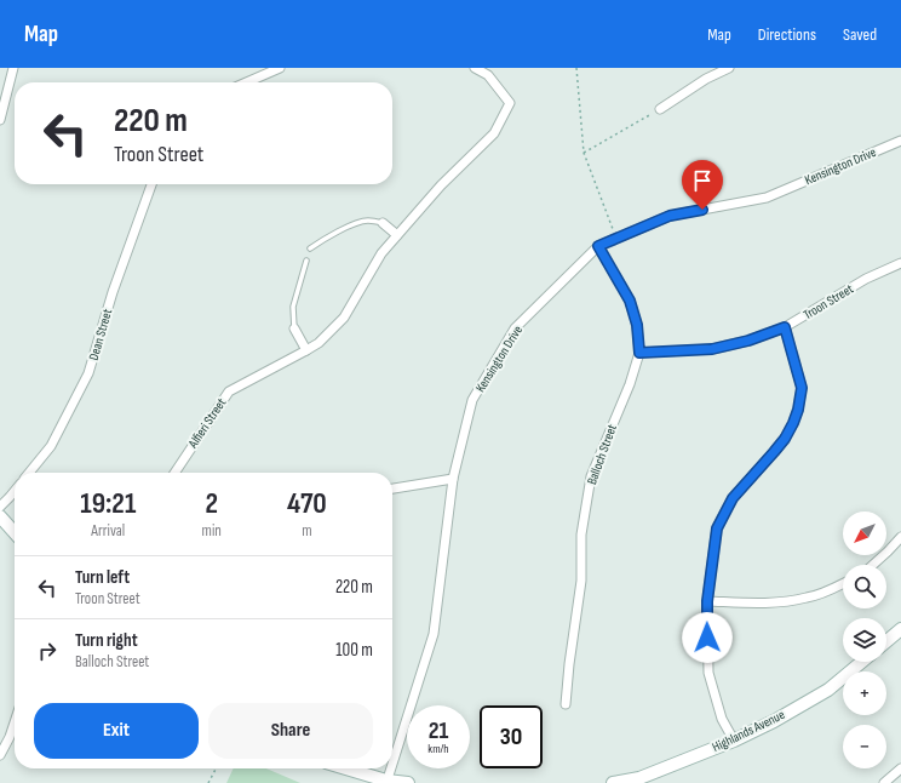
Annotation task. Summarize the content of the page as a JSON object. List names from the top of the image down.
{
  "streets": {
    "main road": ["Highlands Avenue"],
    "street": [
      "Kensington Drive",
      "Troon Street",
      "Dean Street",
      "Alfieri Street",
      "Balloch Street"
    ]
  },
  "crossings": [
    ["Kensington Drive", "Balloch Street"],
    ["Troon Street", "Balloch Street"]
  ],
  "north": "bottom left",
  "page": {
    "header": "Map",
    "nav": ["Map", "Directions", "Saved"],
    "turn": ["220 m", "Troon Street"],
    "eta": [
      "19:21",
      "Arrival",
      "2",
      "min",
      "470",
      "m"
    ],
    "map_buttons": ["+", "−"],
    "list": [
      {
        "name": "Turn left",
        "note": "Troon Street",
        "value": "220 m"
      },
      {
        "name": "Turn right",
        "note": "Balloch Street",
        "value": "100 m"
      }
    ],
    "buttons": ["Exit", "Share"],
    "speed": "21 km/h",
    "limit": "30"
  }
}
